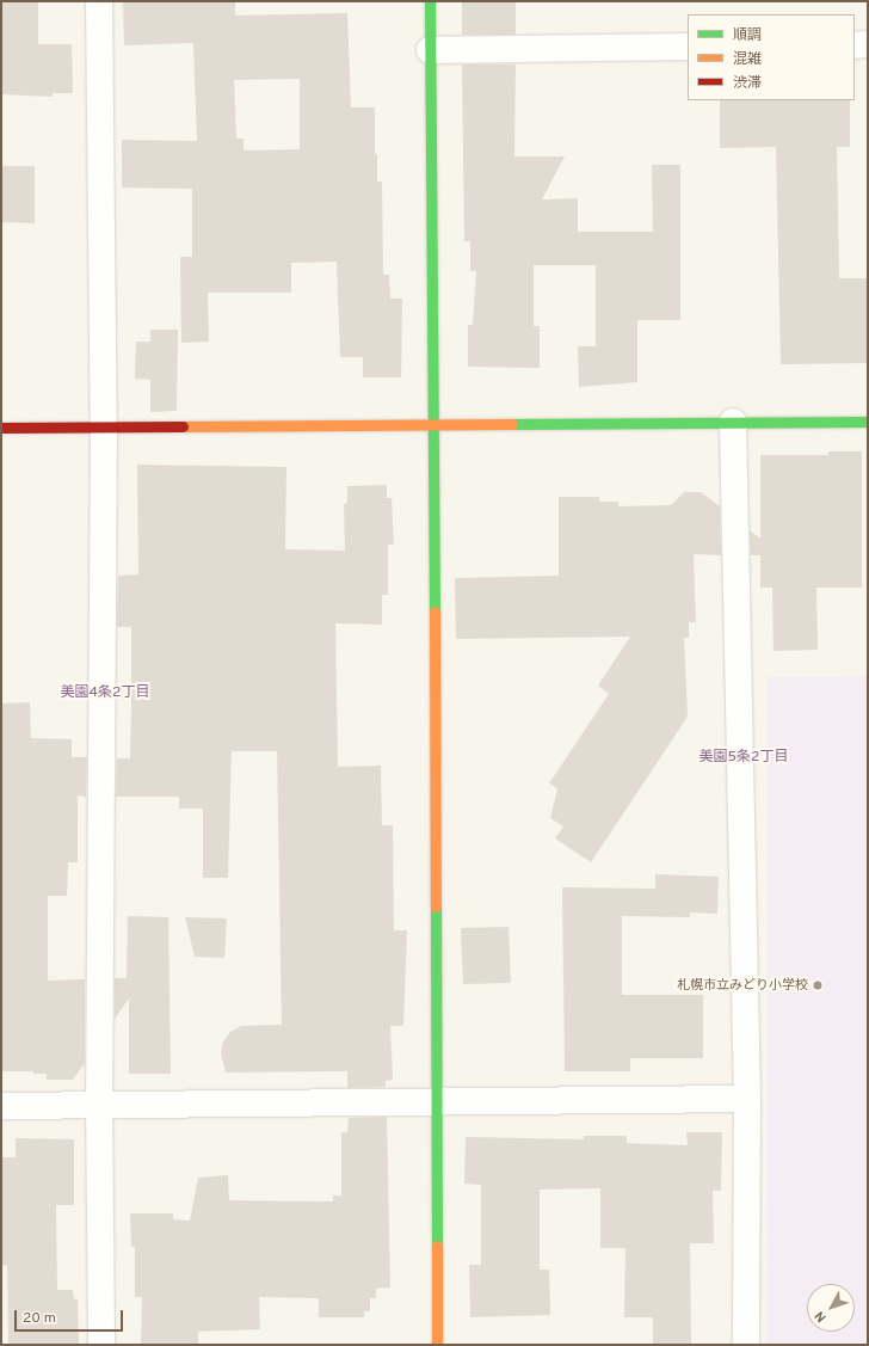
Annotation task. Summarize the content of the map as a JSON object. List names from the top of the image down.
{
  "districts": ["美園4条2丁目", "美園5条2丁目"],
  "places": ["札幌市立みどり小学校"],
  "legend": ["順調", "混雑", "渋滞"],
  "scale_bar": "20 m",
  "north": "bottom left"
}
